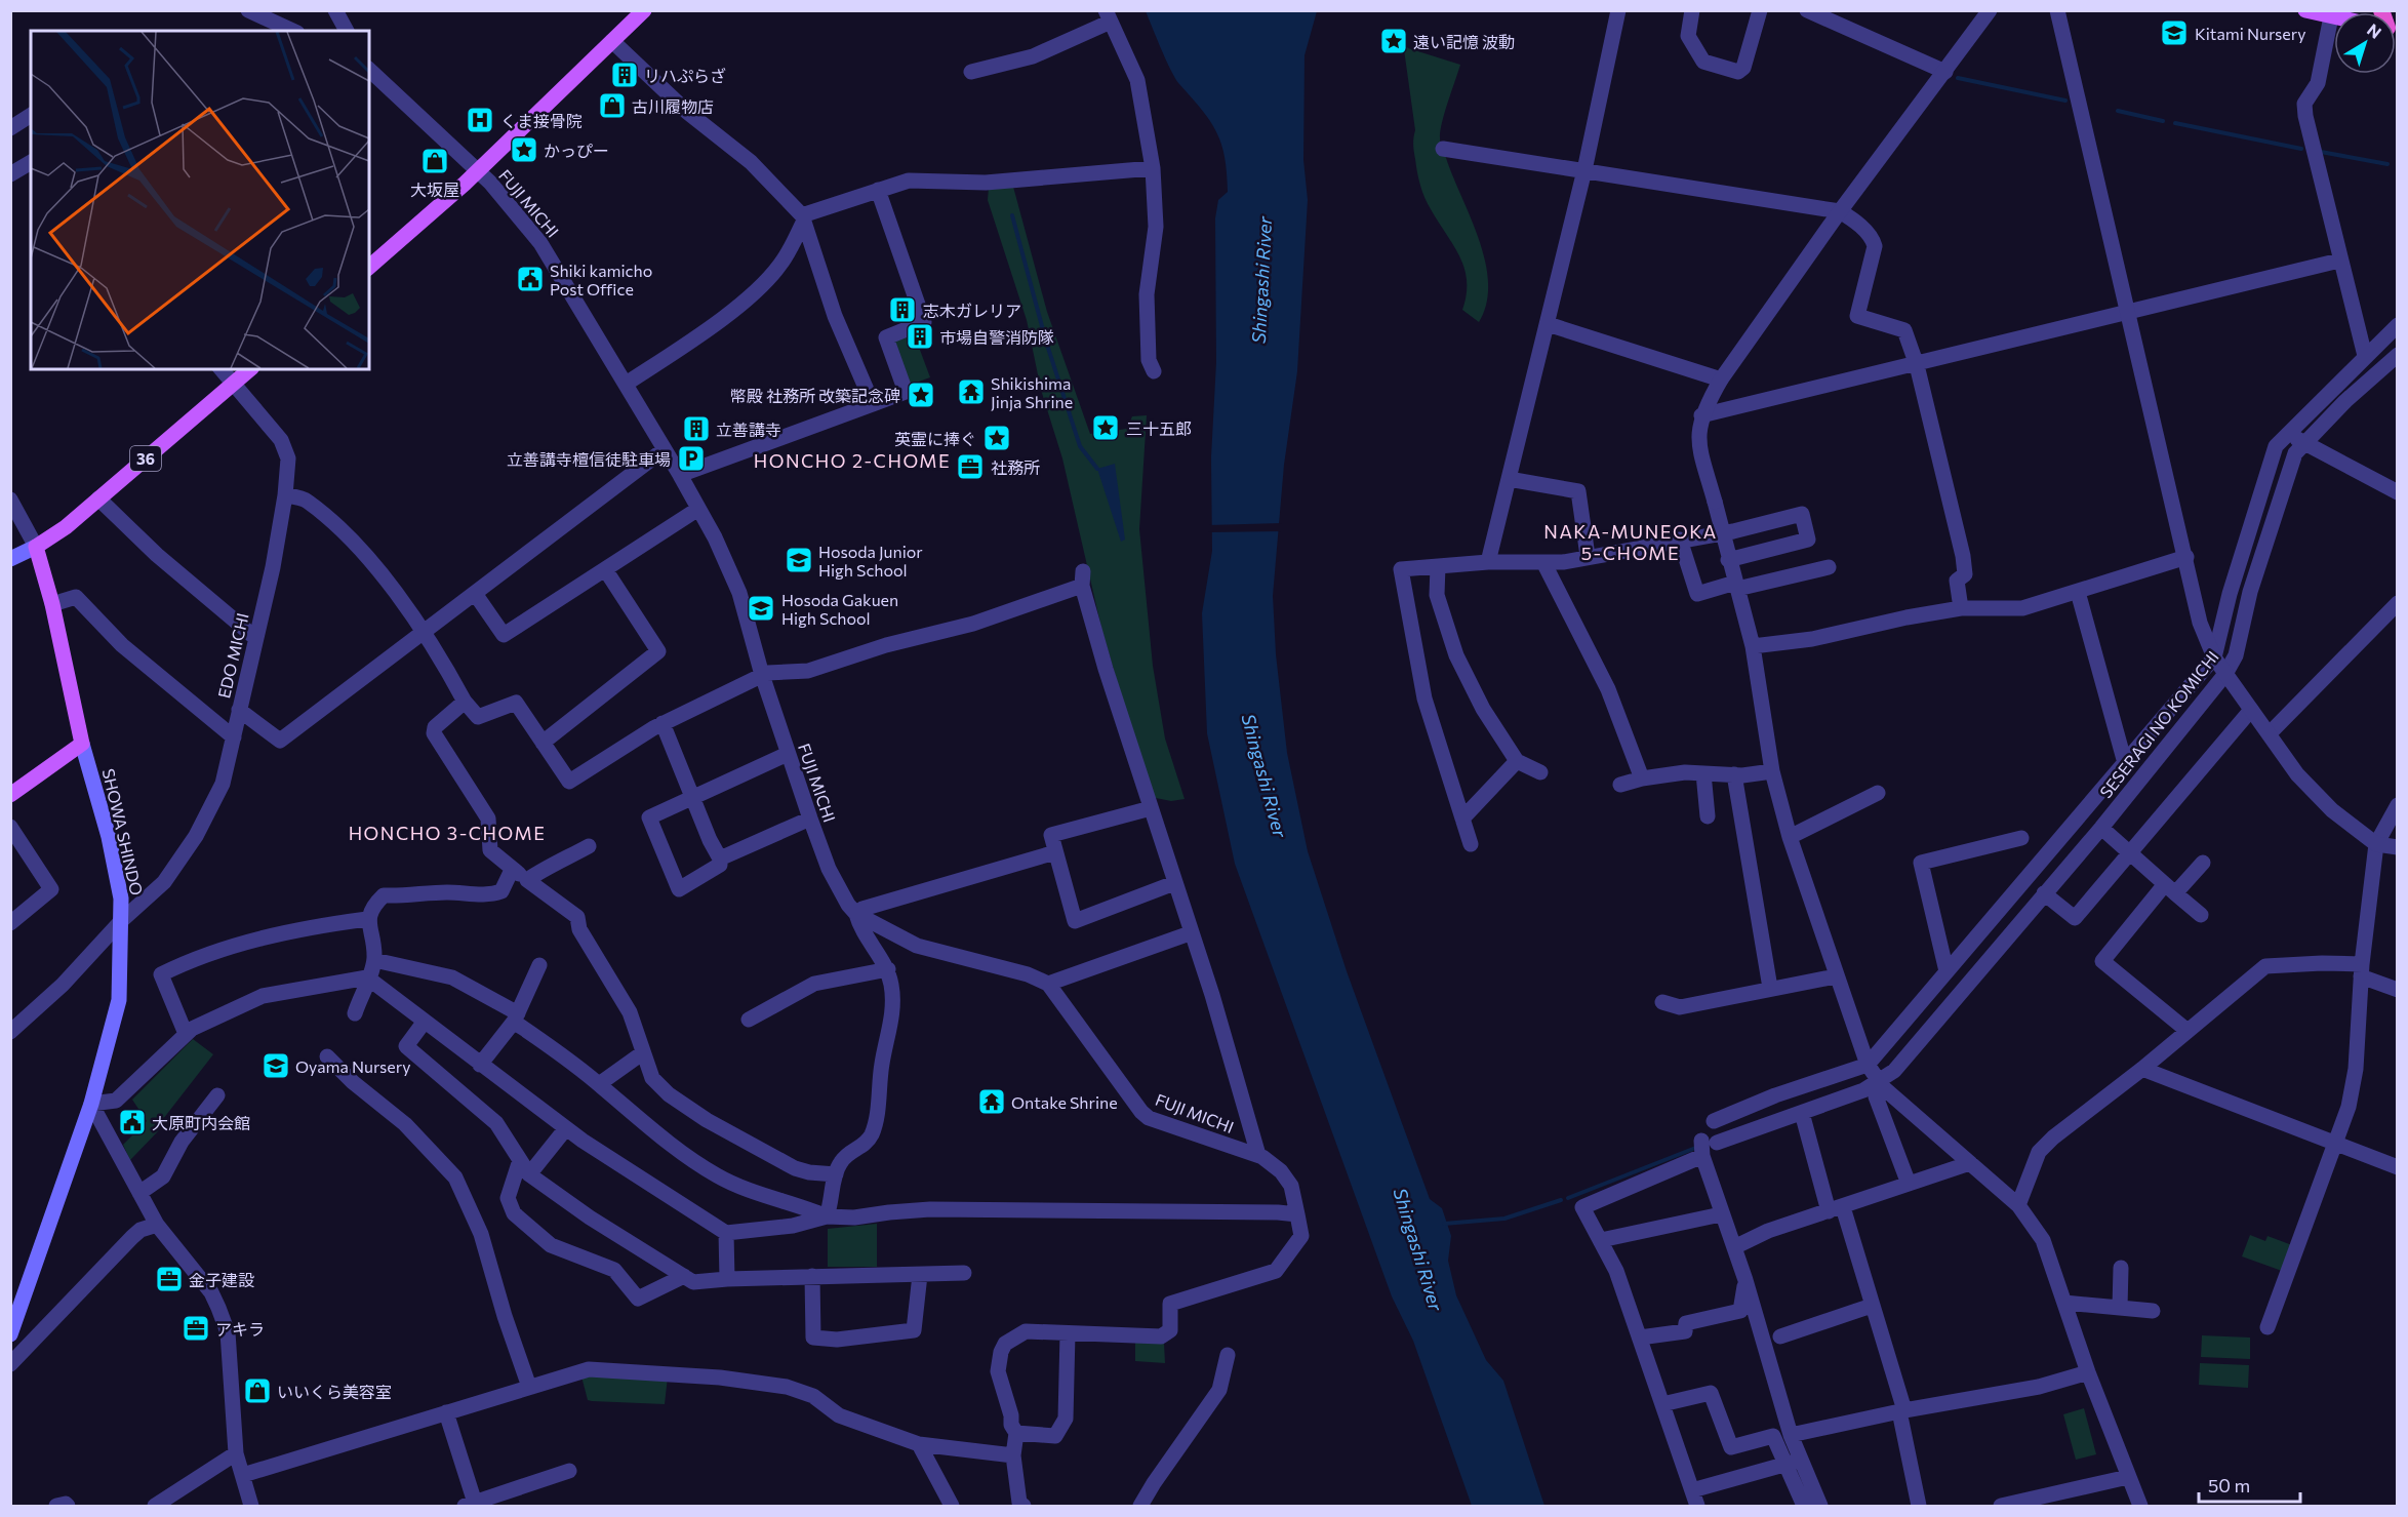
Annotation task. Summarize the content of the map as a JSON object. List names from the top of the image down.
{
  "streets": {
    "main road": ["36", "SHOWA SHINDO"],
    "street": ["FUJI MICHI", "EDO MICHI", "SESERAGI NO KOMICHI"]
  },
  "crossings": [
    ["36", "EDO MICHI"],
    ["36", "SHOWA SHINDO"],
    ["EDO MICHI", "SHOWA SHINDO"]
  ],
  "districts": ["HONCHO 2-CHOME", "NAKA-MUNEOKA 5-CHOME", "HONCHO 3-CHOME"],
  "water": ["Shingashi River"],
  "places": {
    "school or university": [
      "Kitami Nursery",
      "Hosoda Junior High School",
      "Hosoda Gakuen High School",
      "Oyama Nursery"
    ],
    "place": [
      "遠い記憶 波動",
      "かっぴー",
      "幣殿 社務所 改築記念碑",
      "三十五郎",
      "英霊に捧ぐ"
    ],
    "building": [
      "リハぷらざ",
      "志木ガレリア",
      "市場自警消防隊",
      "立善講寺"
    ],
    "shop": ["古川履物店", "大坂屋", "いいくら美容室"],
    "hospital": ["くま接骨院"],
    "public building": ["Shiki kamicho Post Office", "大原町内会館"],
    "temple": ["Shikishima Jinja Shrine", "Ontake Shrine"],
    "parking": ["立善講寺檀信徒駐車場"],
    "office": ["社務所", "金子建設", "アキラ"]
  },
  "scale_bar": "50 m",
  "north": "top right"
}
